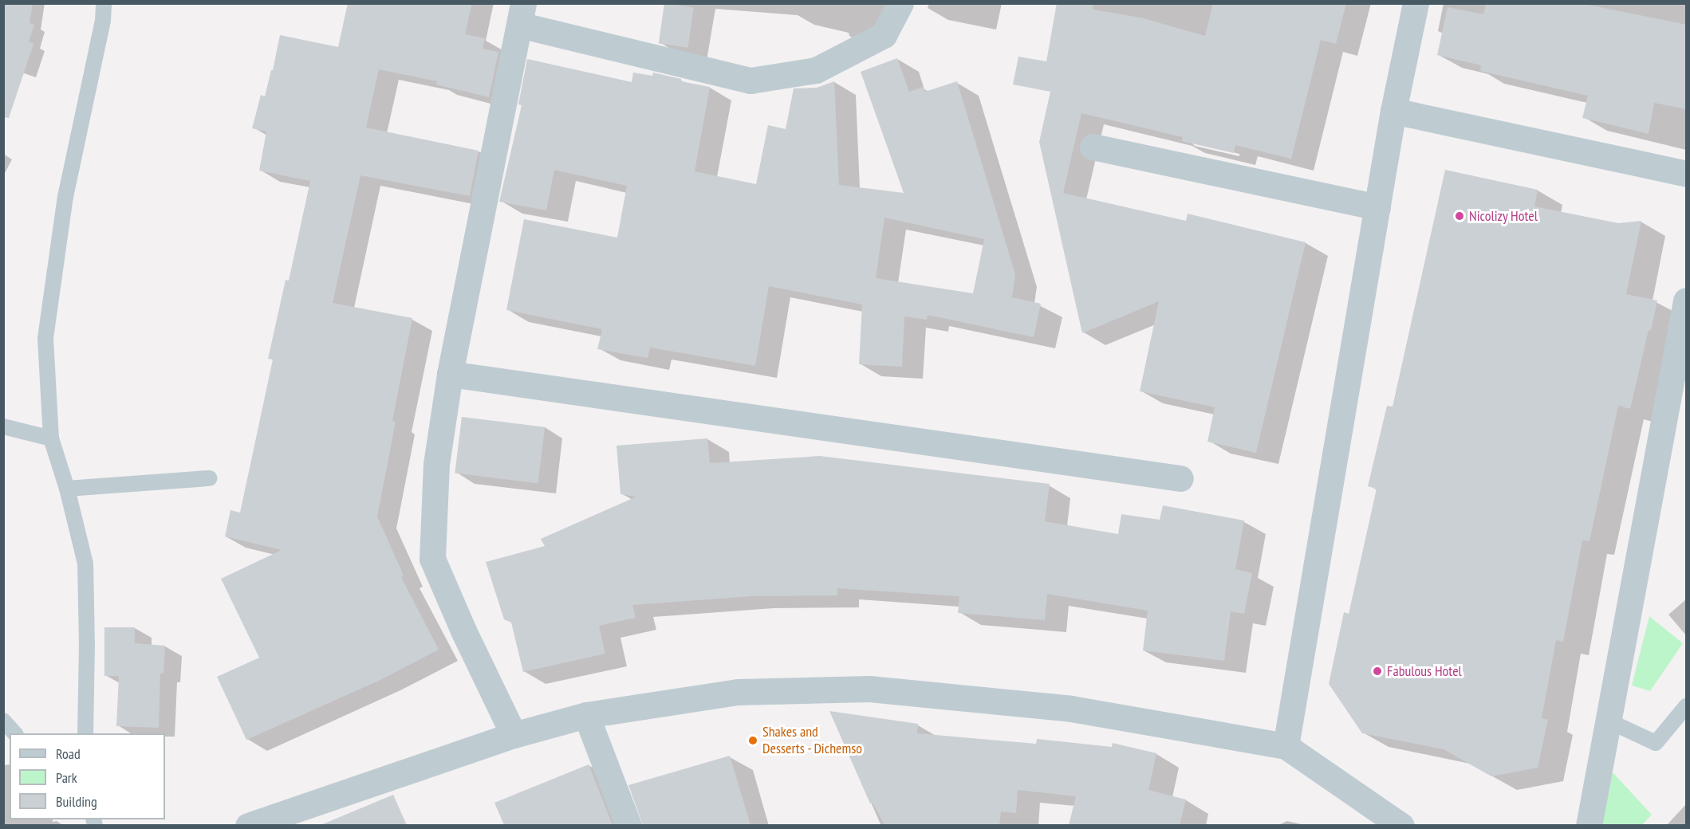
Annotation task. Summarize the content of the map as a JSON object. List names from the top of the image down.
{
  "places": ["Nicolizy Hotel", "Fabulous Hotel", "Shakes and Desserts - Dichemso"],
  "legend": ["Road", "Park", "Building"]
}
